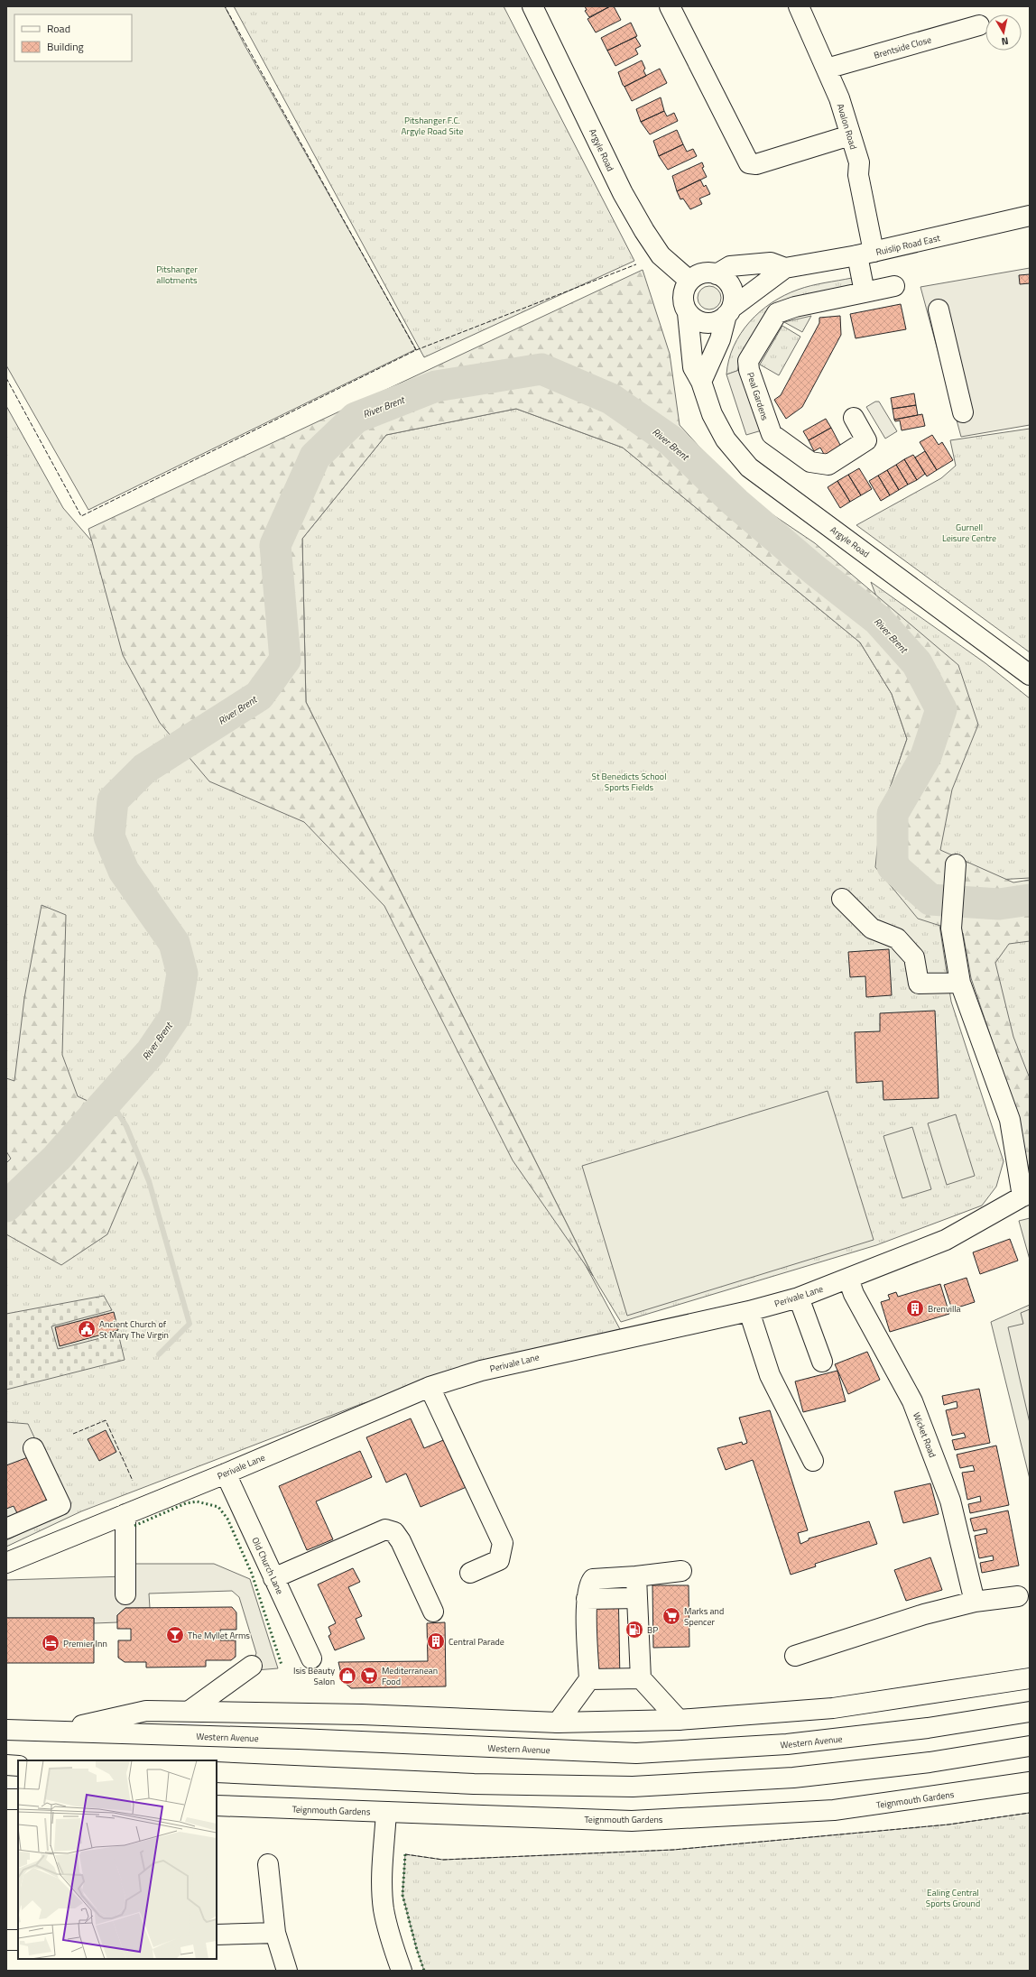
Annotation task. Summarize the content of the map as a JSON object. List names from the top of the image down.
{
  "streets": {
    "main road": [
      "Brentside Close",
      "Avalon Road",
      "Argyle Road",
      "Ruislip Road East",
      "Peal Gardens",
      "Perivale Lane",
      "Wicket Road",
      "Old Church Lane",
      "Western Avenue",
      "Teignmouth Gardens"
    ]
  },
  "crossings": [
    ["Brentside Close", "Avalon Road"],
    ["Avalon Road", "Ruislip Road East"],
    ["Argyle Road", "Ruislip Road East"],
    ["Perivale Lane", "Wicket Road"],
    ["Perivale Lane", "Old Church Lane"]
  ],
  "water": ["River Brent"],
  "parks": [
    "Pitshanger F.C. Argyle Road Site",
    "Pitshanger allotments",
    "Gurnell Leisure Centre",
    "St Benedicts School Sports Fields",
    "Ealing Central Sports Ground"
  ],
  "places": {
    "building": ["Brenvilla", "Central Parade"],
    "public building": ["Ancient Church of St Mary The Virgin"],
    "supermarket": ["Marks and Spencer", "Mediterranean Food"],
    "fuel station": ["BP"],
    "bar": ["The Myllet Arms"],
    "hotel": ["Premier Inn"],
    "shop": ["Isis Beauty Salon"]
  },
  "legend": ["Road", "Building"],
  "north": "bottom"
}
